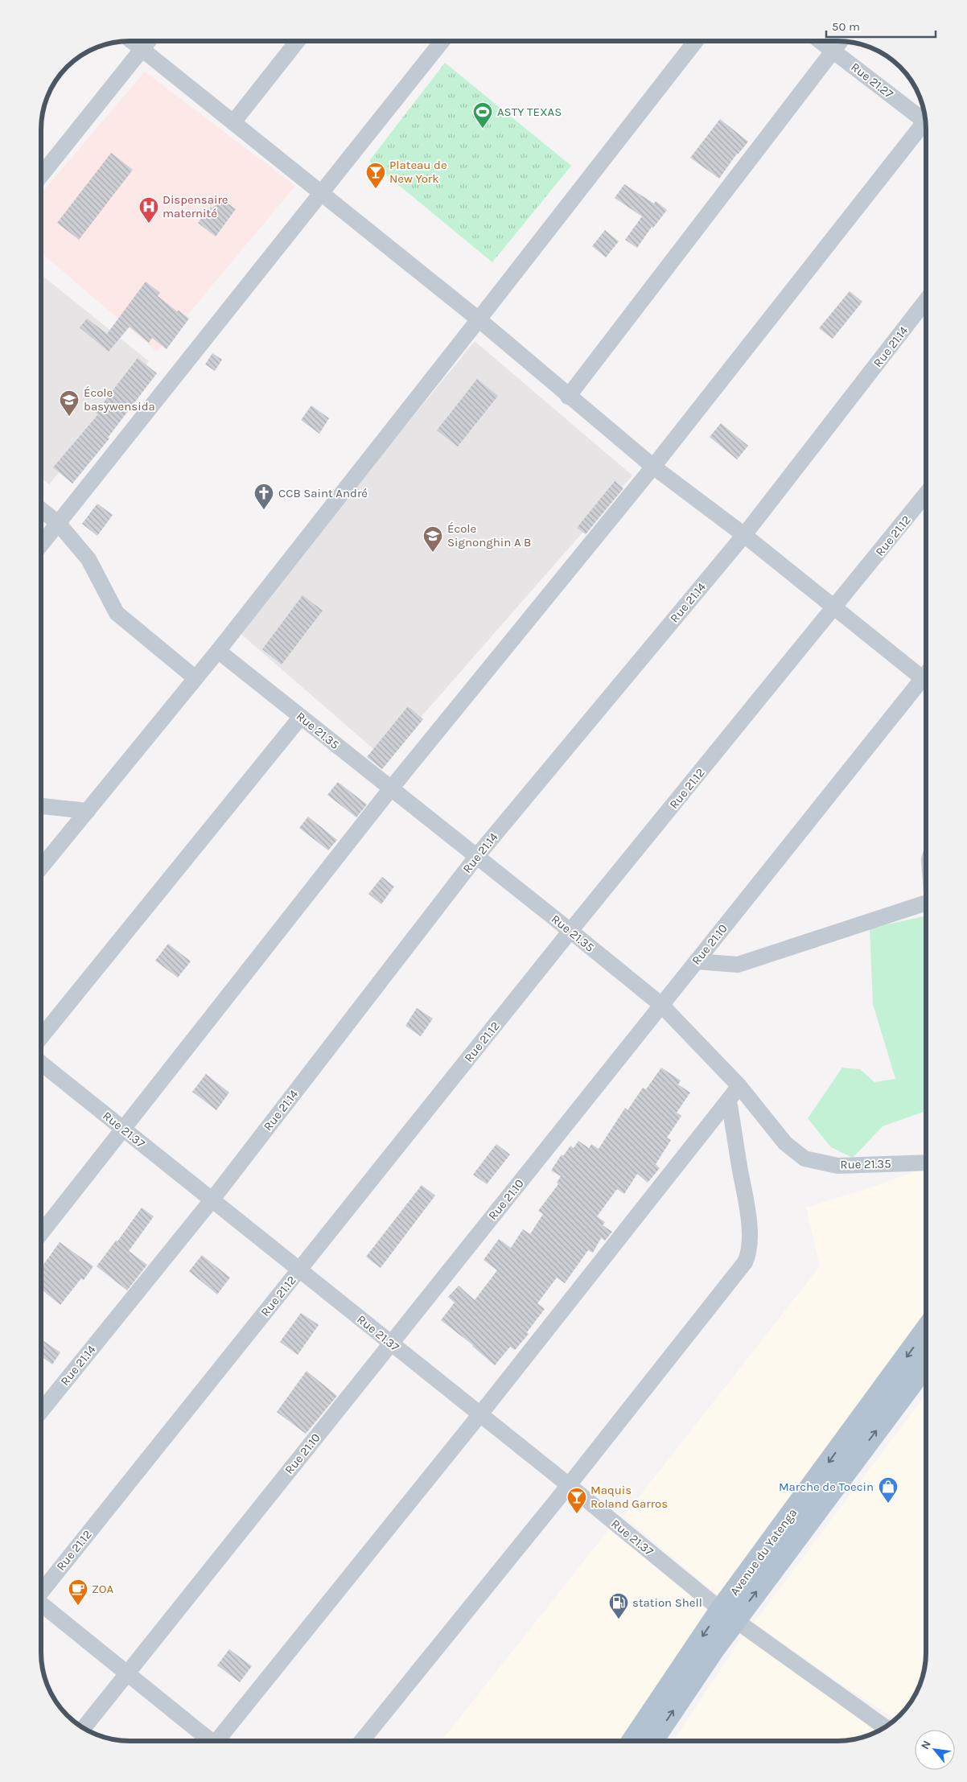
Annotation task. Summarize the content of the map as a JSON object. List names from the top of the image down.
{
  "streets": {
    "main road": ["Avenue du Yatenga"],
    "street": [
      "Rue 21.27",
      "Rue 21.14",
      "Rue 21.12",
      "Rue 21.35",
      "Rue 21.10",
      "Rue 21.37"
    ]
  },
  "crossings": [
    ["Rue 21.14", "Rue 21.35"],
    ["Rue 21.14", "Rue 21.37"],
    ["Rue 21.12", "Rue 21.35"],
    ["Rue 21.12", "Rue 21.37"],
    ["Rue 21.35", "Rue 21.10"],
    ["Rue 21.10", "Rue 21.37"],
    ["Rue 21.37", "Avenue du Yatenga"]
  ],
  "places": {
    "sports": ["ASTY TEXAS"],
    "bar": ["Plateau de New York", "Maquis Roland Garros"],
    "hospital": ["Dispensaire maternité"],
    "school or university": ["École basywensida", "École Signonghin A B"],
    "church": ["CCB Saint André"],
    "shop": ["Marche de Toecin"],
    "cafe": ["ZOA"],
    "fuel station": ["station Shell"]
  },
  "scale_bar": "50 m",
  "north": "top left"
}
